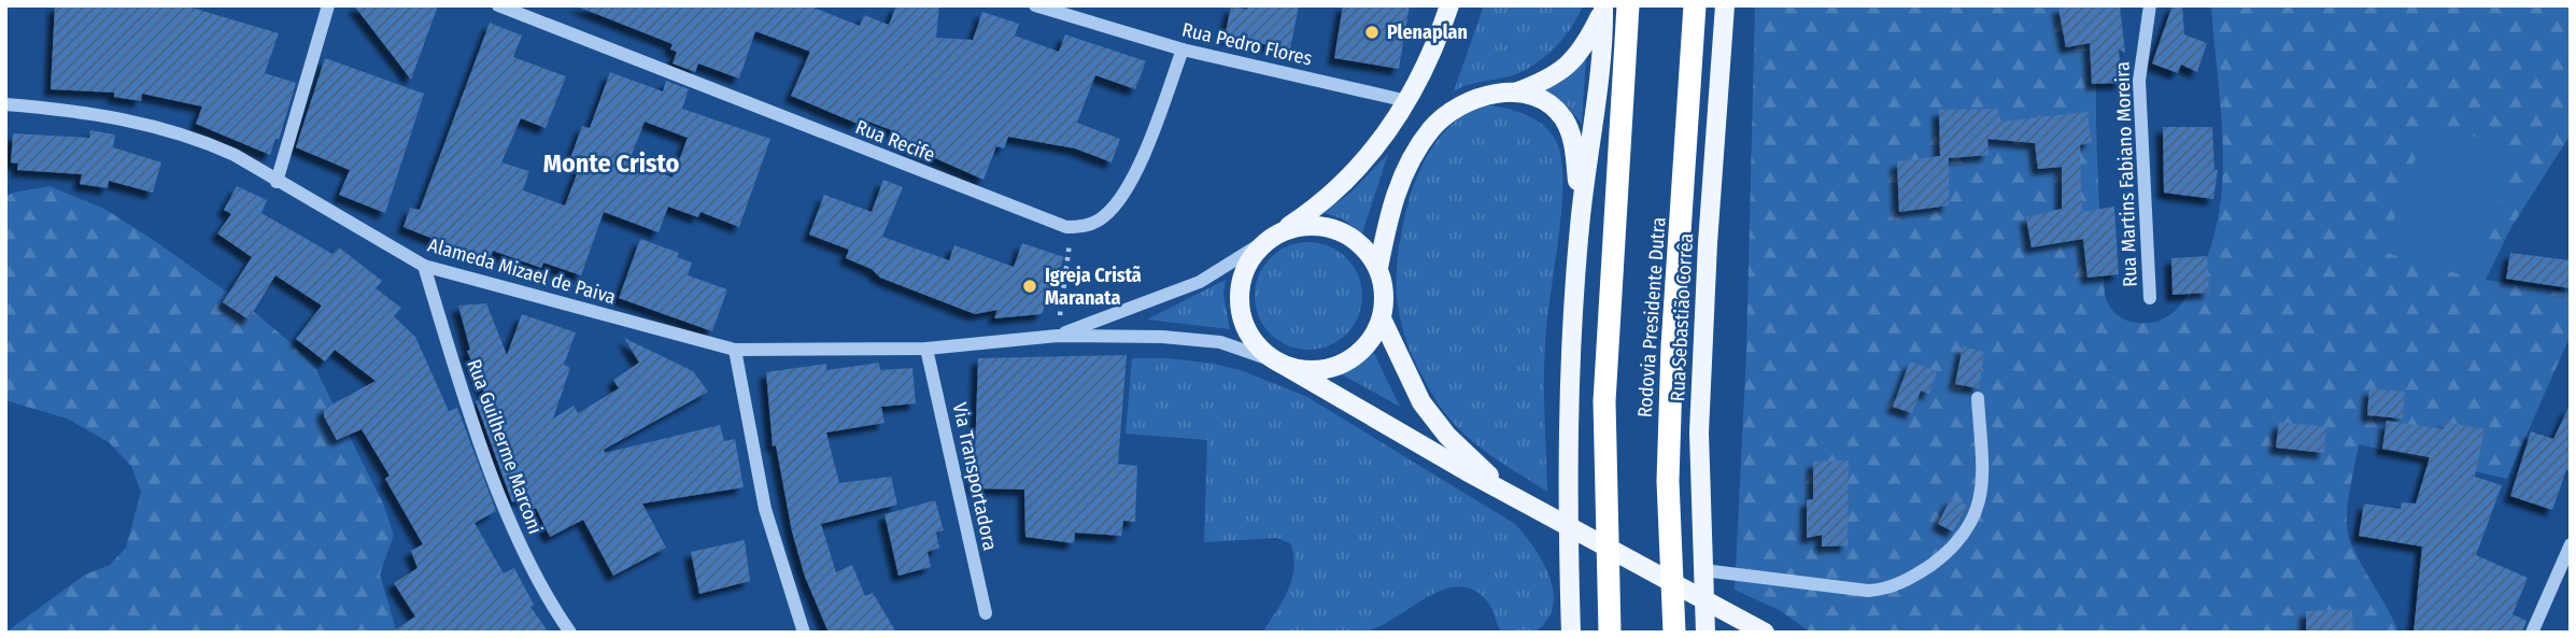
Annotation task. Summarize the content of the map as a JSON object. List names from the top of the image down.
{
  "streets": {
    "highway": ["Rodovia Presidente Dutra"],
    "main road": ["Rua Sebastião Corrêa"],
    "street": [
      "Rua Pedro Flores",
      "Rua Recife",
      "Rua Martins Fabiano Moreira",
      "Alameda Mizael de Paiva",
      "Rua Guilherme Marconi",
      "Via Transportadora"
    ]
  },
  "crossings": [
    ["Alameda Mizael de Paiva", "Rua Guilherme Marconi"],
    ["Alameda Mizael de Paiva", "Via Transportadora"]
  ],
  "districts": ["Monte Cristo"],
  "places": ["Plenaplan", "Igreja Cristã Maranata"]
}
